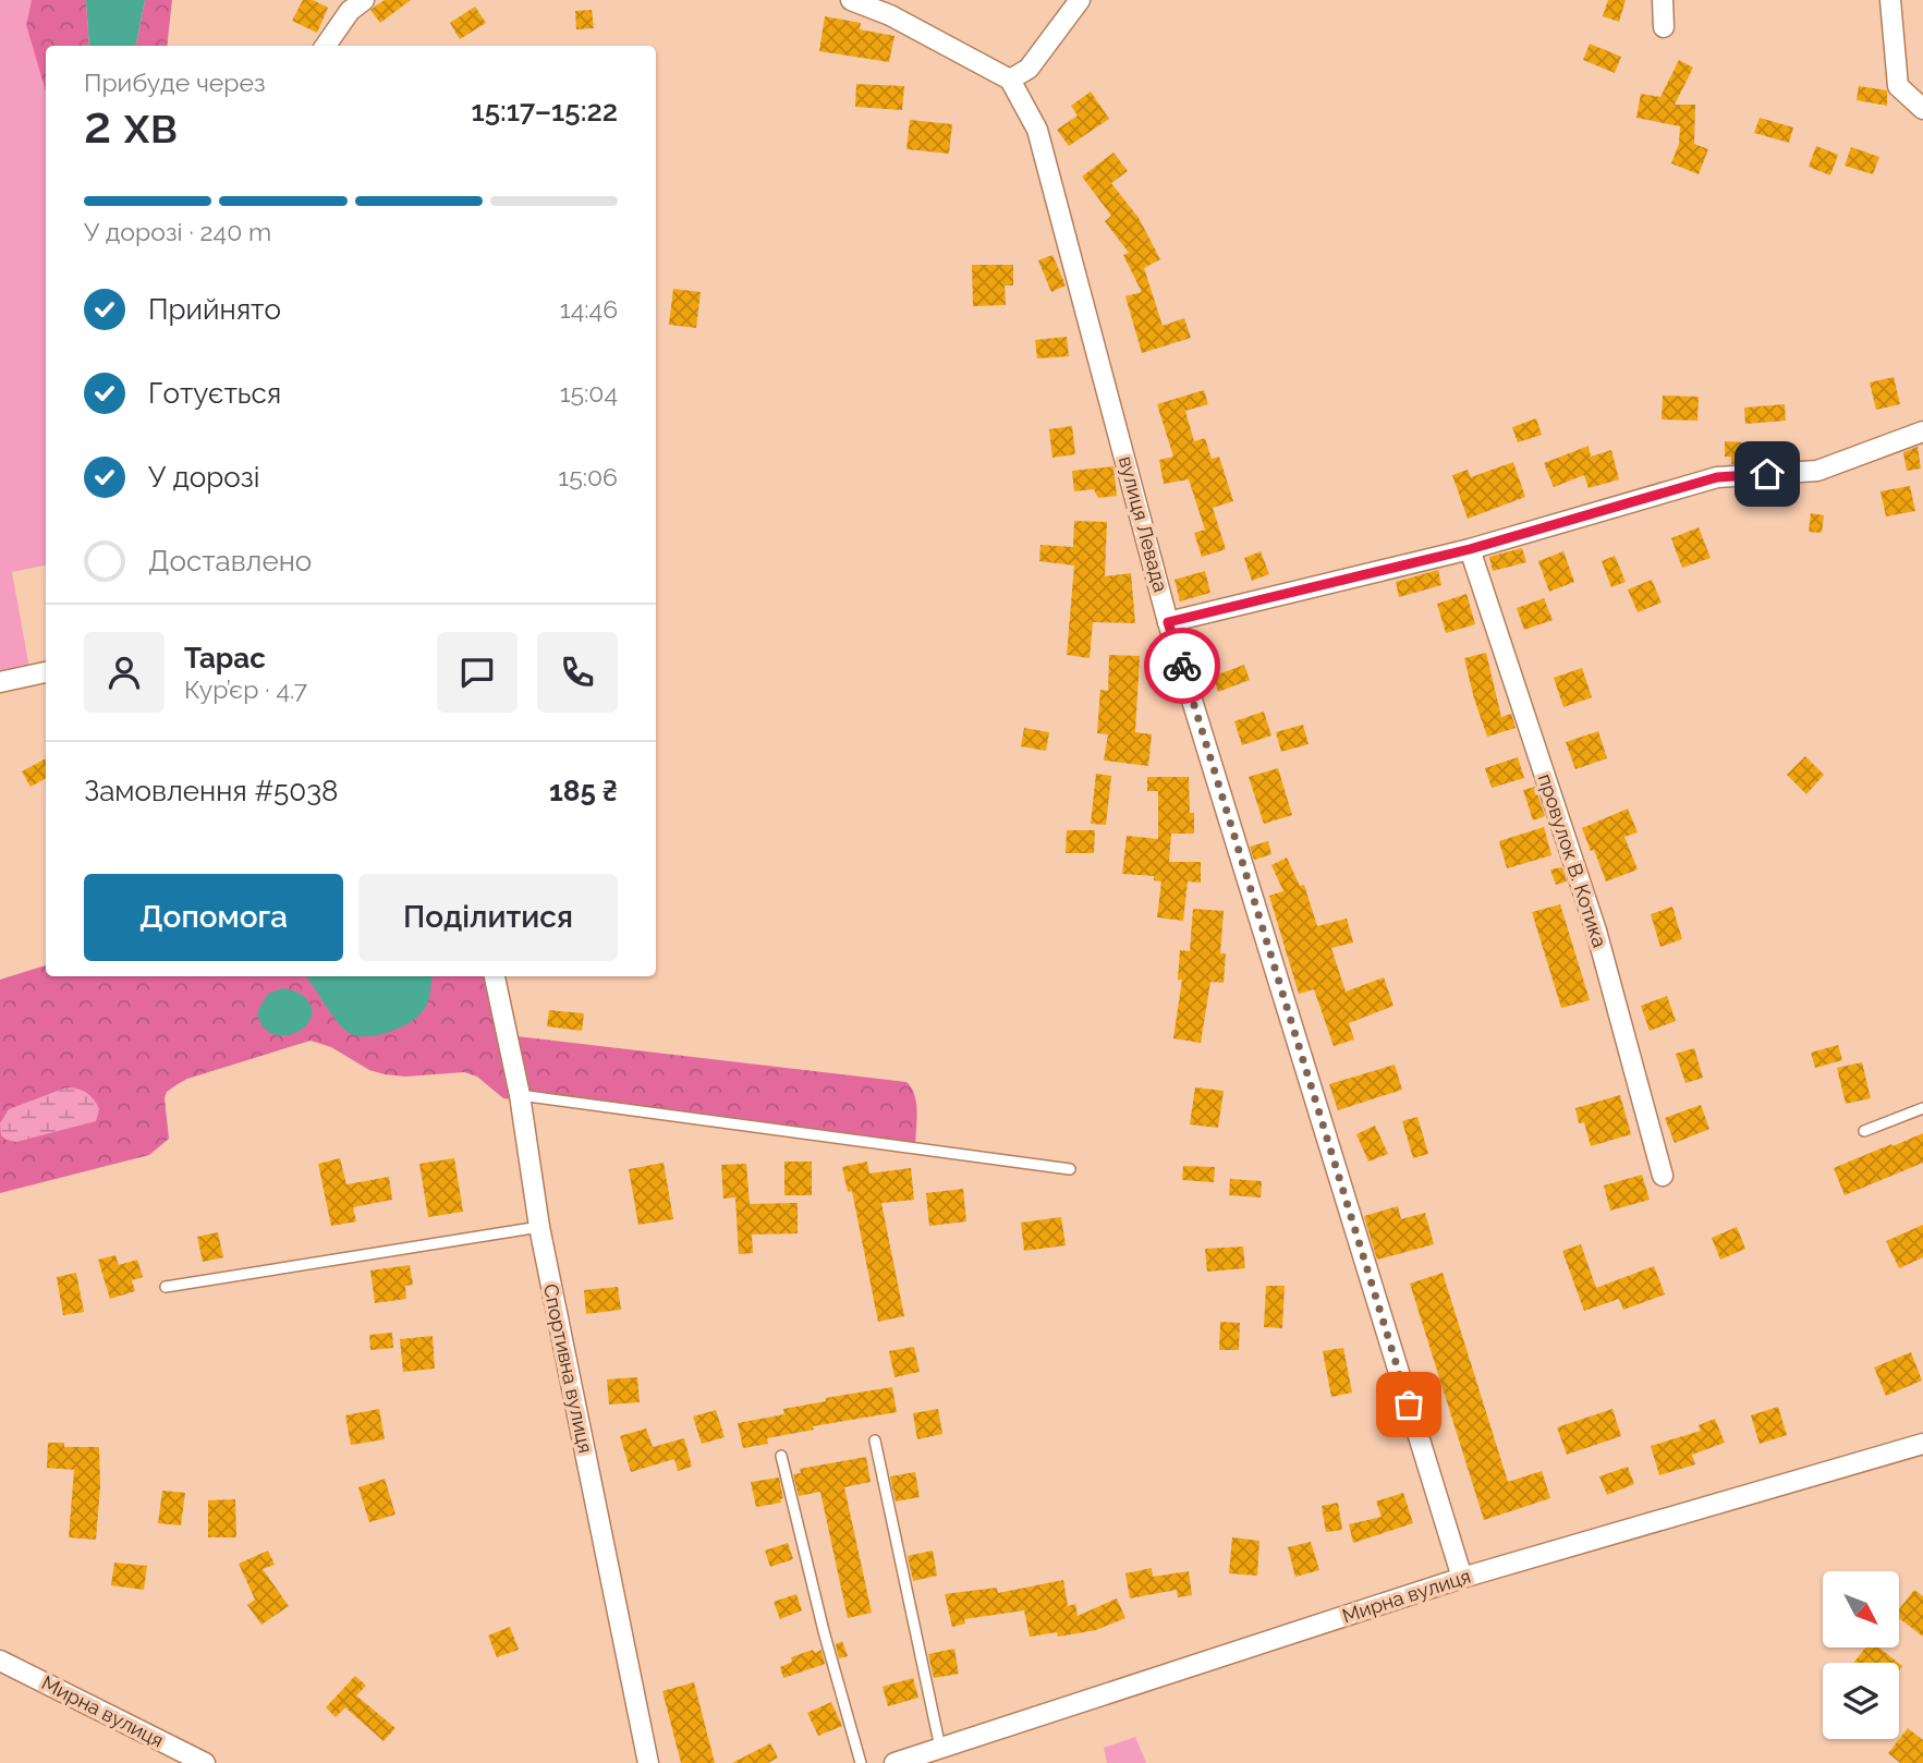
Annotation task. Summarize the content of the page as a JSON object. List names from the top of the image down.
{
  "streets": {
    "street": [
      "вулиця Левада",
      "провулок В. Котика",
      "Спортивна вулиця",
      "Мирна вулиця"
    ]
  },
  "crossings": [
    ["вулиця Левада", "Мирна вулиця"]
  ],
  "north": "bottom right",
  "page": {
    "heading": ["2 хв", "Прибуде через", "15:17–15:22"],
    "panel": [
      "Тарас",
      "Кур’єр · 4.7",
      "Замовлення #5038",
      "185 ₴"
    ],
    "bar": "У дорозі · 240 m",
    "list": [
      ["Прийнято", "14:46"],
      ["Готується", "15:04"],
      ["У дорозі", "15:06"],
      "Доставлено"
    ],
    "buttons": ["Допомога", "Поділитися"]
  }
}
